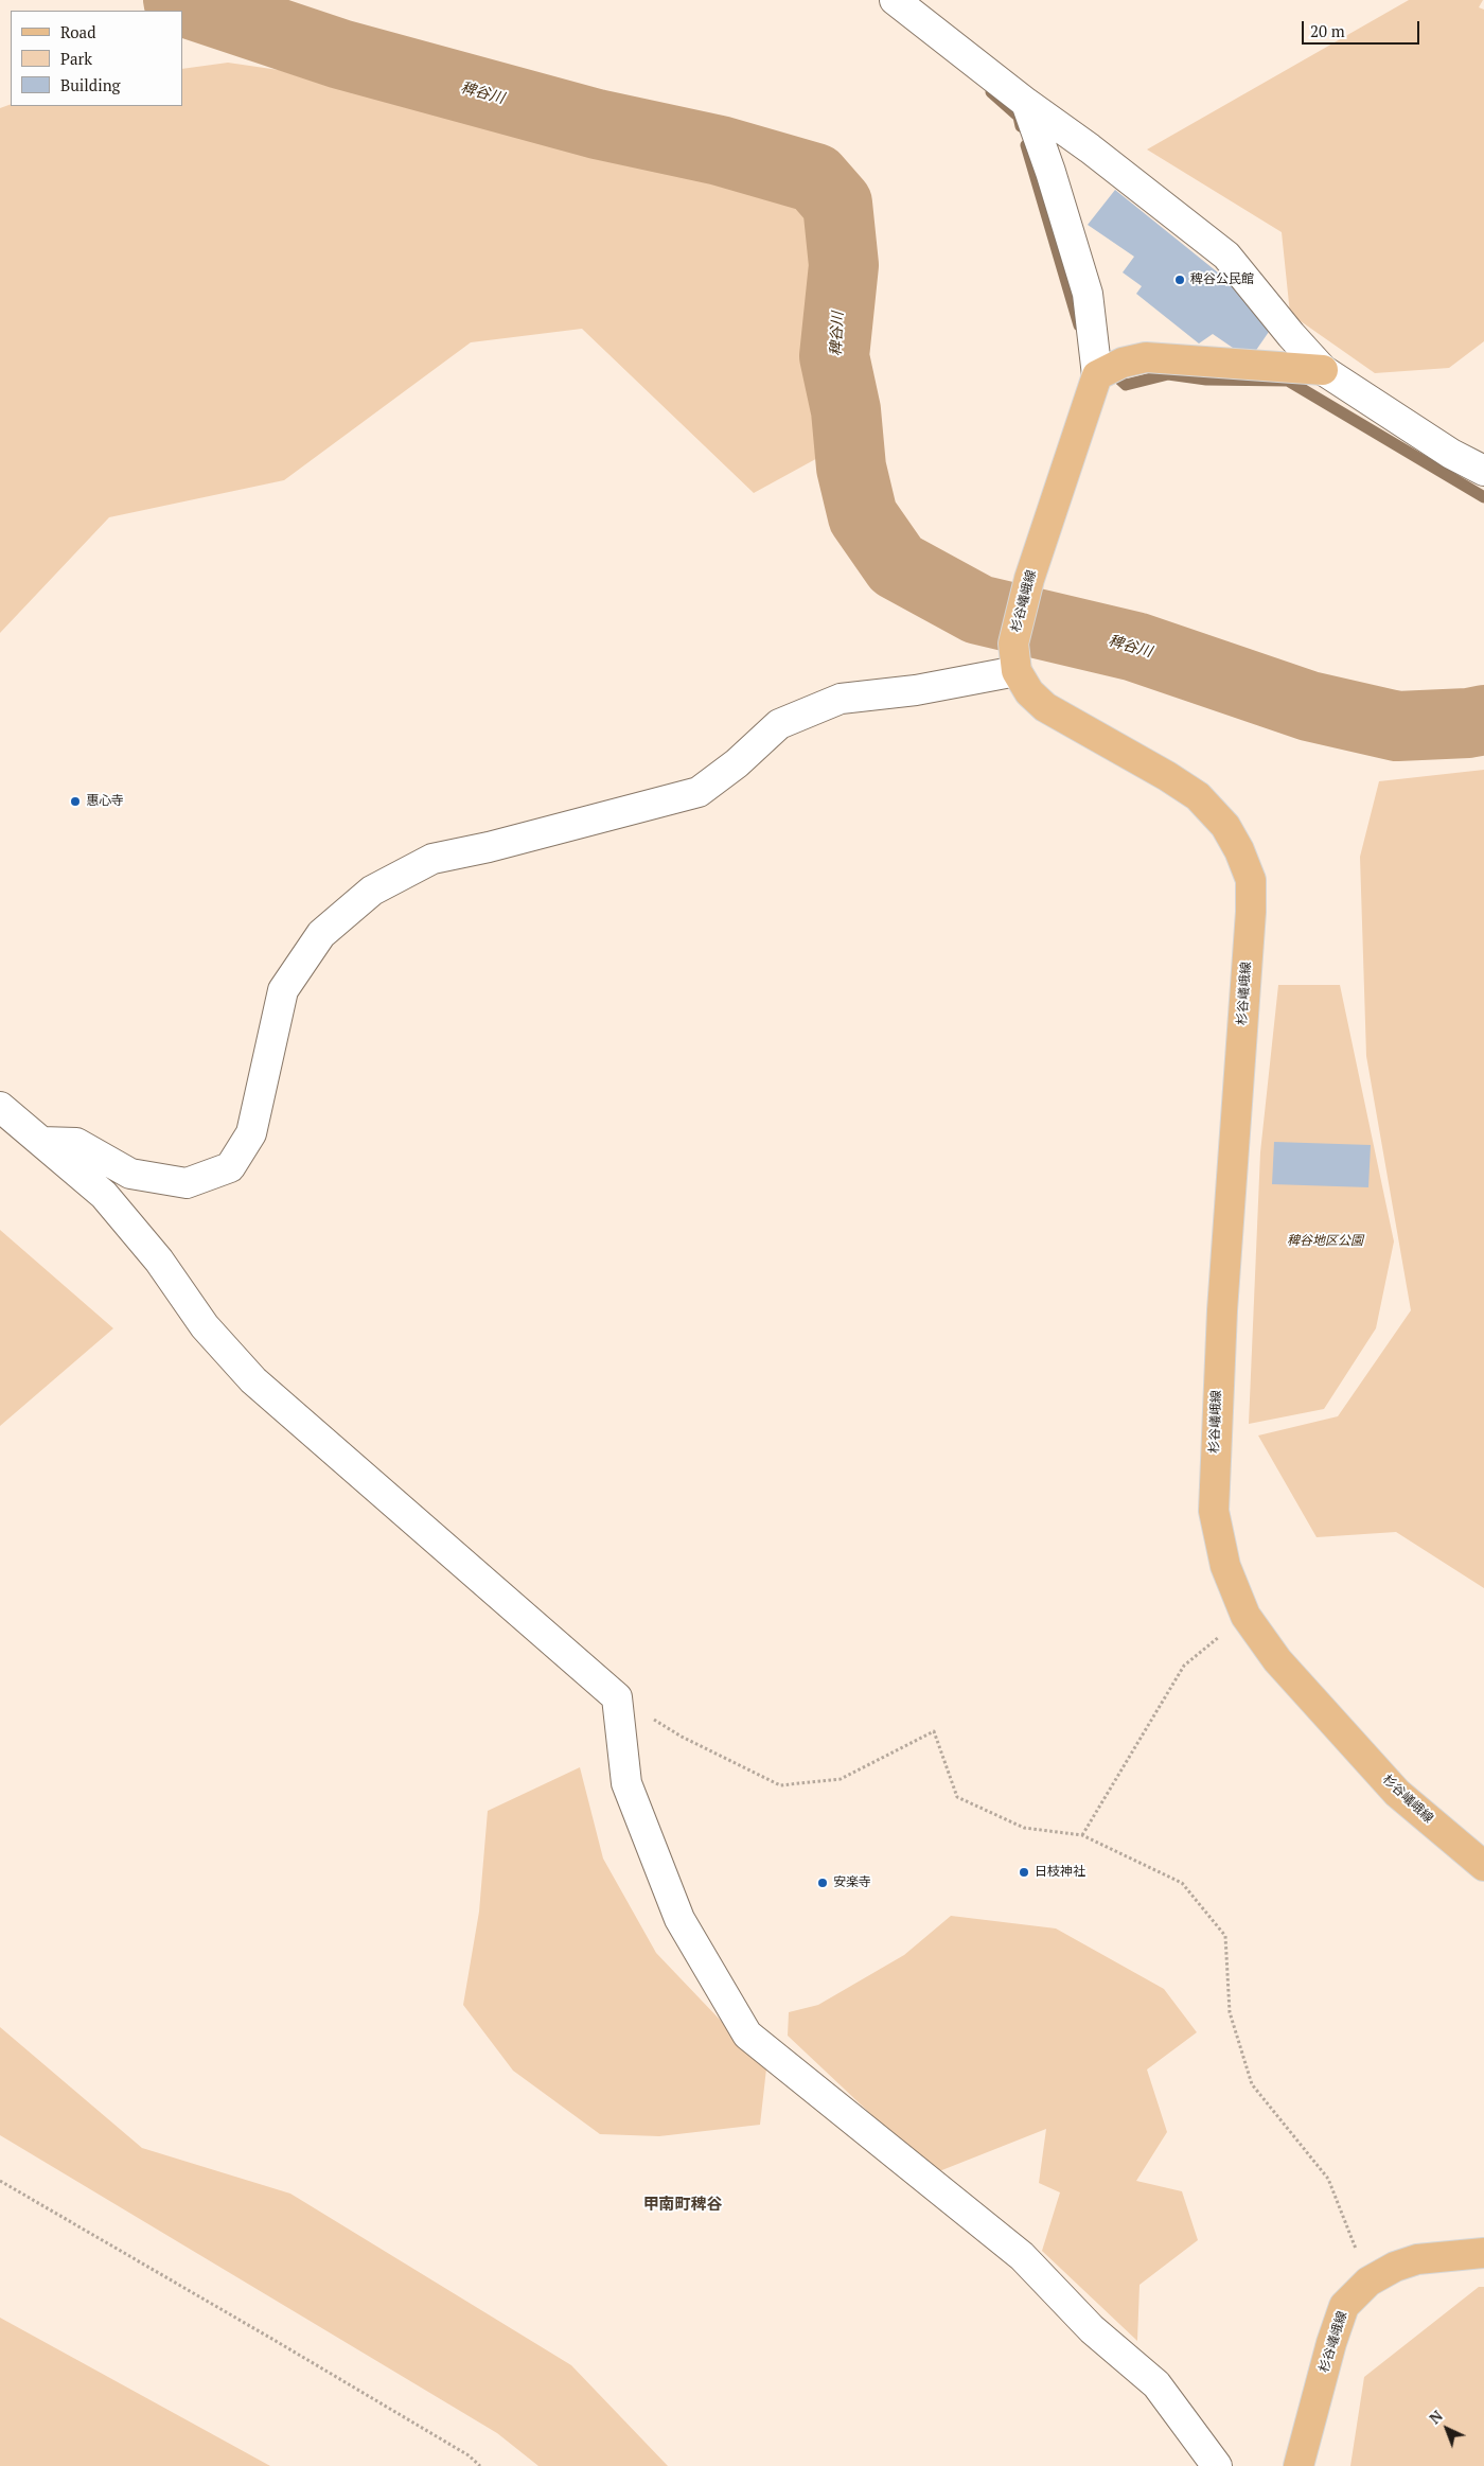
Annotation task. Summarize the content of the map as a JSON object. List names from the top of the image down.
{
  "streets": {
    "main road": ["杉谷嶬峨線"]
  },
  "districts": ["甲南町稗谷"],
  "water": ["稗谷川"],
  "parks": ["稗谷地区公園"],
  "places": [
    "稗谷公民館",
    "惠心寺",
    "日枝神社",
    "安楽寺"
  ],
  "legend": ["Road", "Park", "Building"],
  "scale_bar": "20 m",
  "north": "top left"
}
